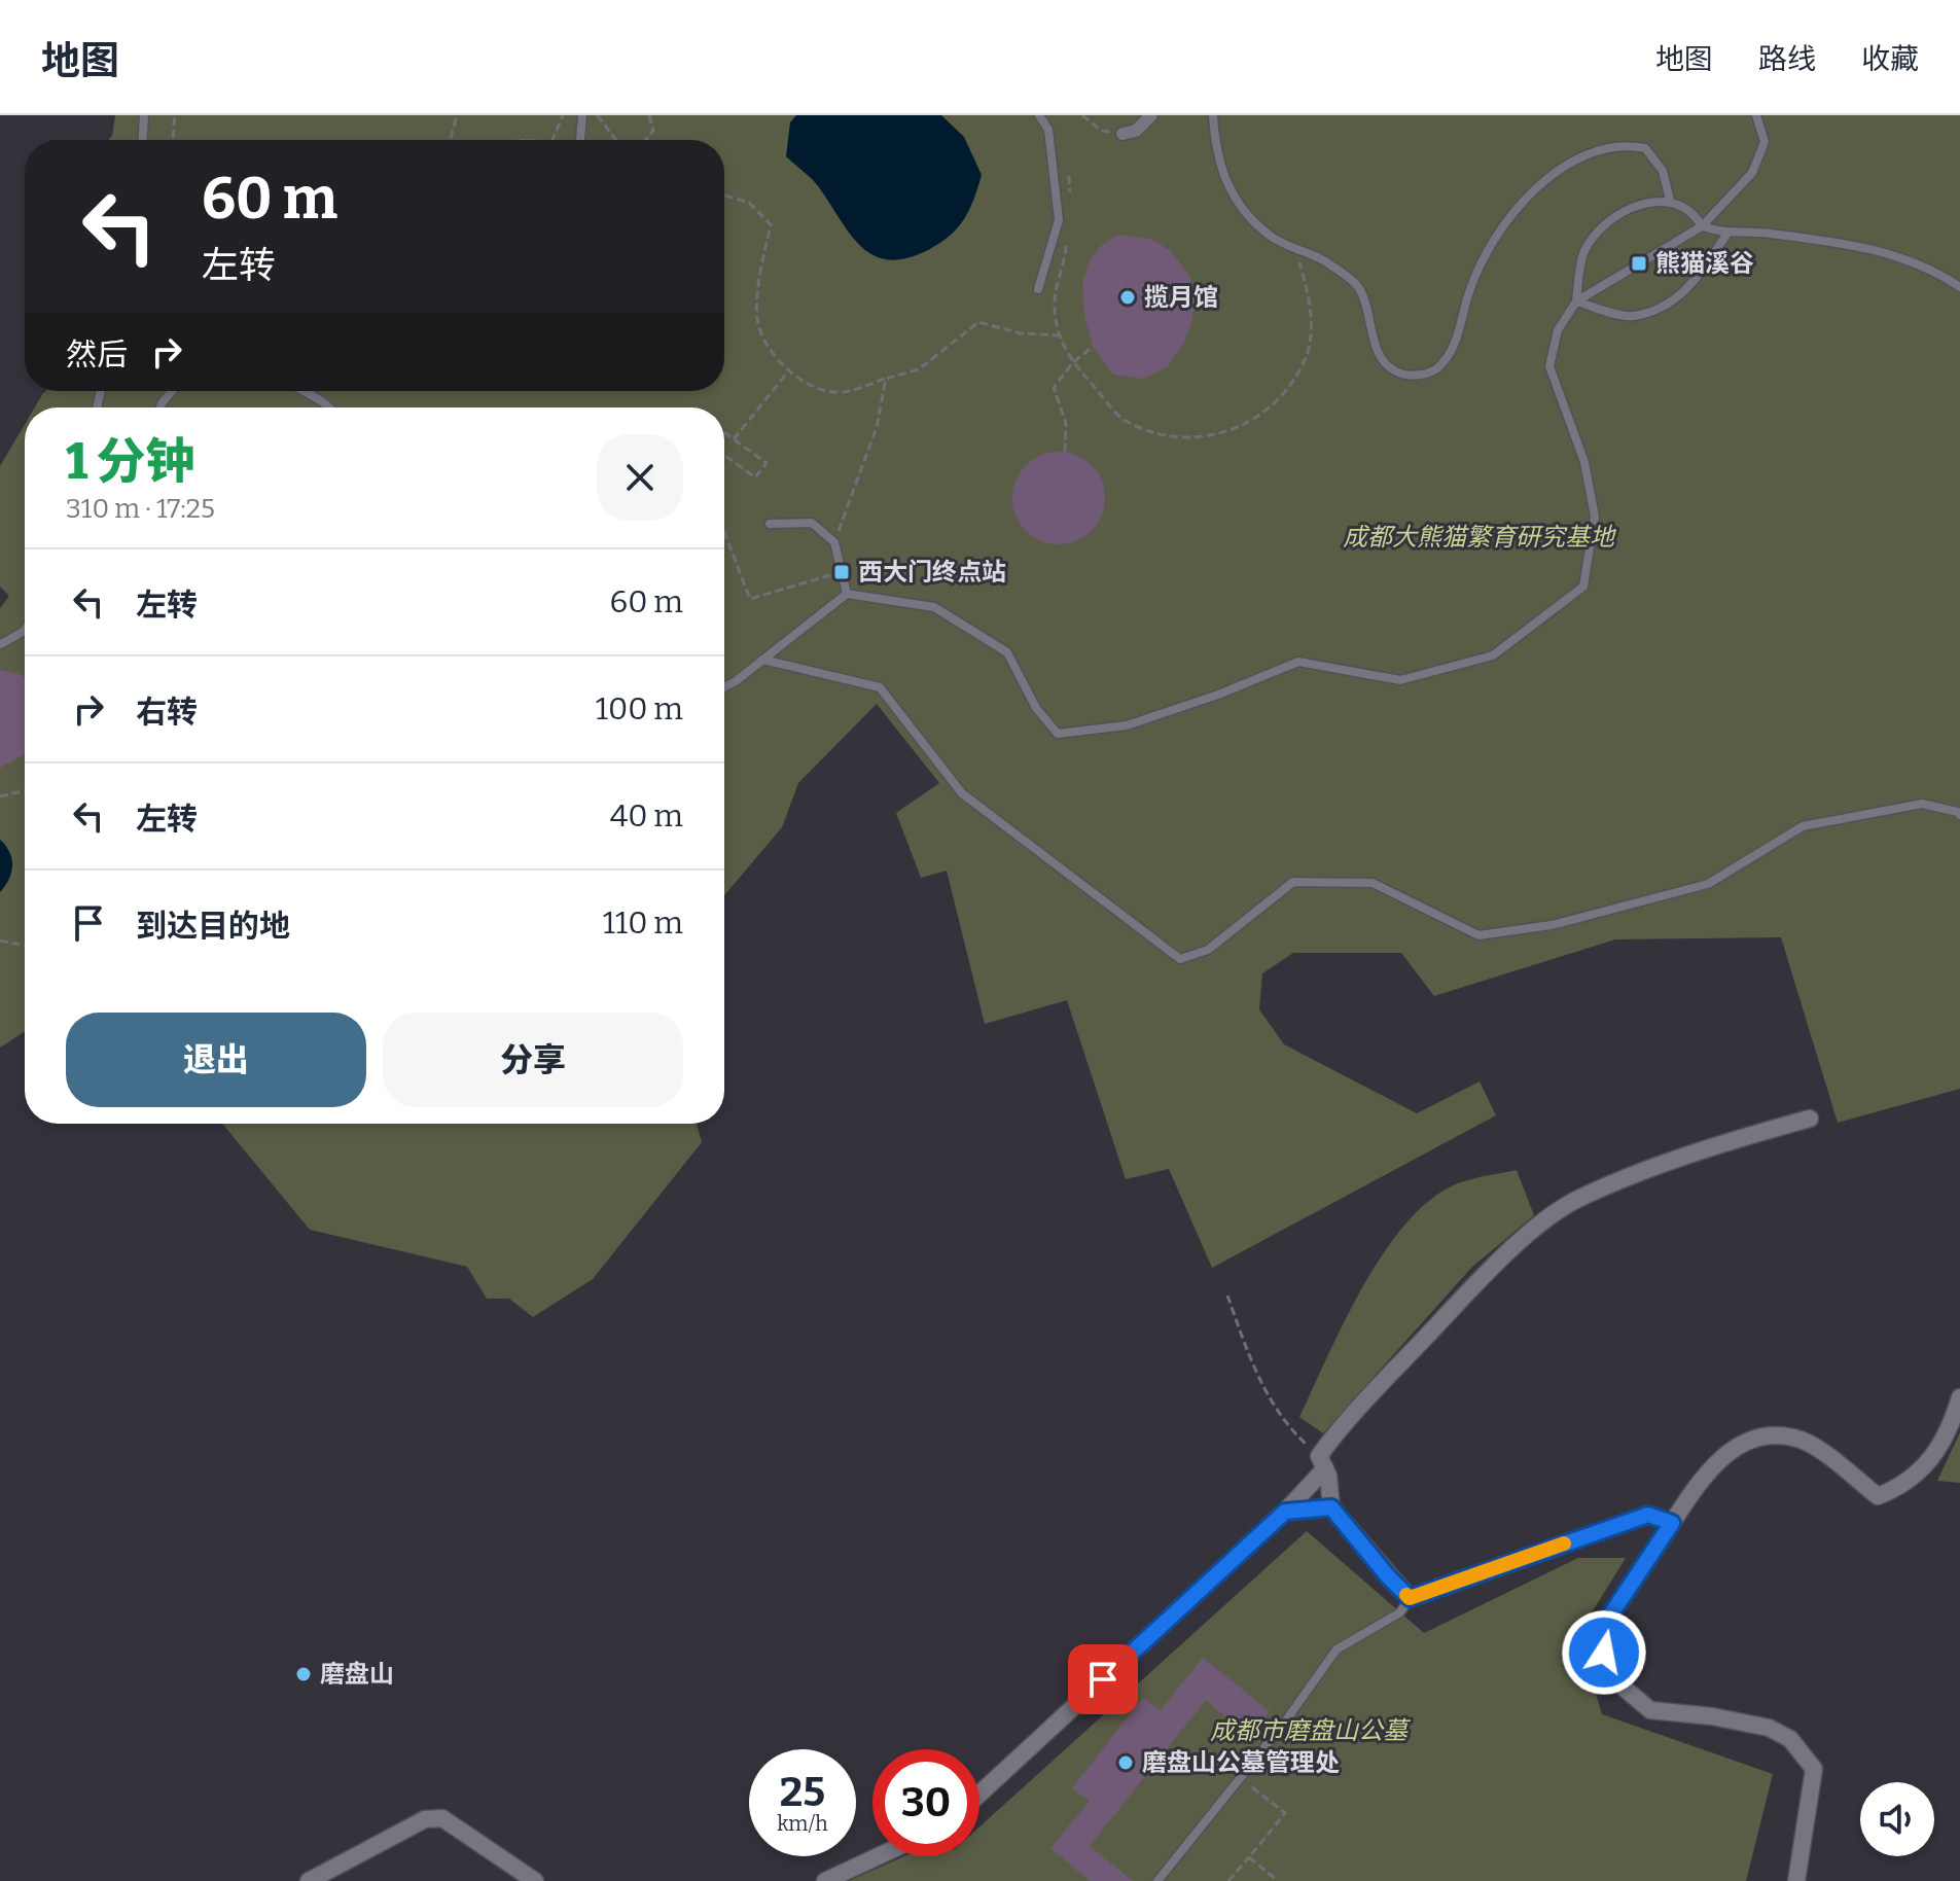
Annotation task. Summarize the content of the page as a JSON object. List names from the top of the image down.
{
  "parks": ["成都大熊猫繁育研究基地", "成都市磨盘山公墓"],
  "places": {
    "transit": ["熊猫溪谷", "西大门终点站"],
    "other": ["揽月馆", "磨盘山", "磨盘山公墓管理处"]
  },
  "page": {
    "header": "地图",
    "nav": ["地图", "路线", "收藏"],
    "turn": ["60 m", "左转"],
    "then": "然后",
    "heading": ["1 分钟", "310 m · 17:25"],
    "list": [
      {
        "name": "左转",
        "value": "60 m"
      },
      {
        "name": "右转",
        "value": "100 m"
      },
      {
        "name": "左转",
        "value": "40 m"
      },
      {
        "name": "到达目的地",
        "value": "110 m"
      }
    ],
    "buttons": ["退出", "分享"],
    "speed": "25 km/h",
    "limit": "30"
  }
}
